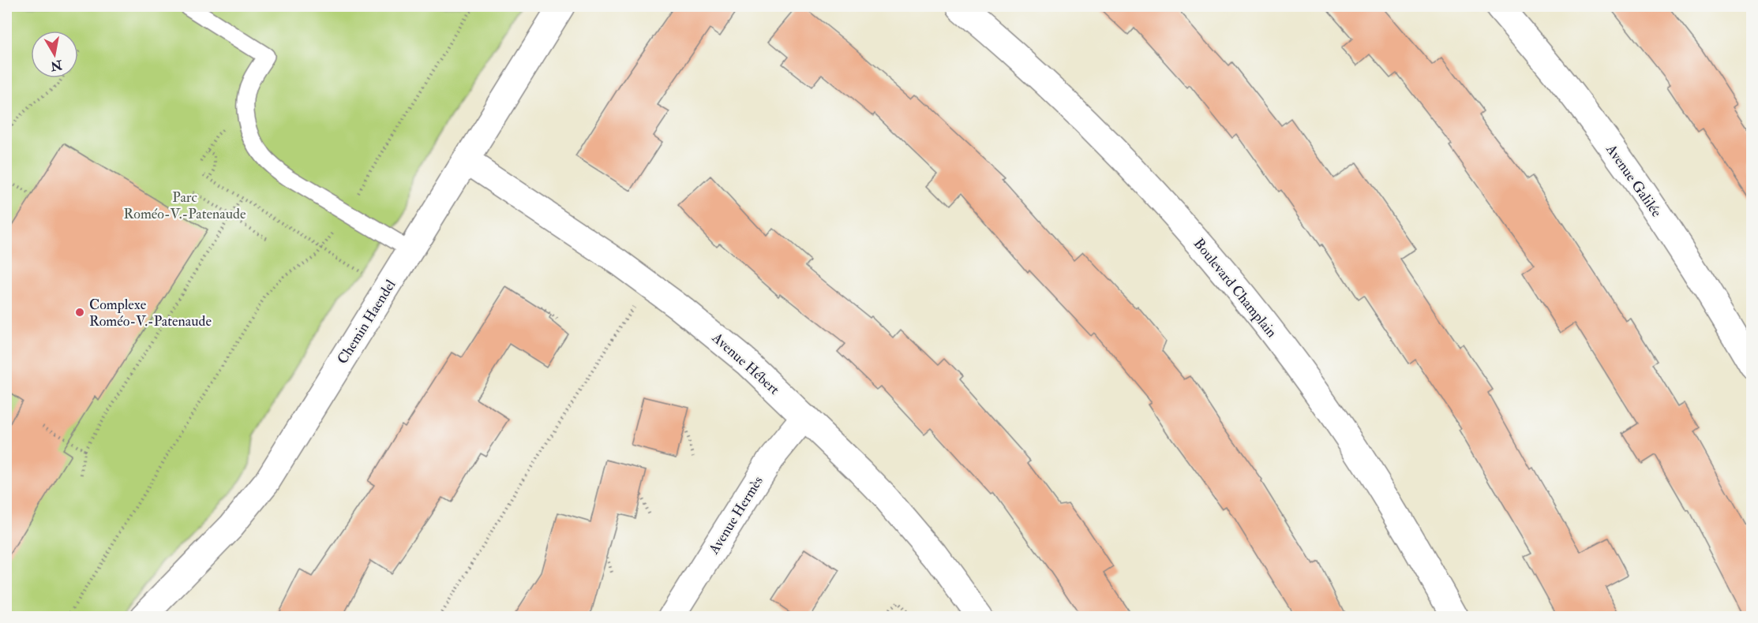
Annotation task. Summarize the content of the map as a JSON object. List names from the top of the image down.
{
  "streets": {
    "street": [
      "Avenue Galilée",
      "Boulevard Champlain",
      "Chemin Haendel",
      "Avenue Hébert",
      "Avenue Hermès"
    ]
  },
  "crossings": [
    ["Chemin Haendel", "Avenue Hébert"],
    ["Avenue Hébert", "Avenue Hermès"]
  ],
  "parks": ["Parc Roméo-V.-Patenaude"],
  "places": ["Complexe Roméo-V.-Patenaude"],
  "north": "bottom"
}
